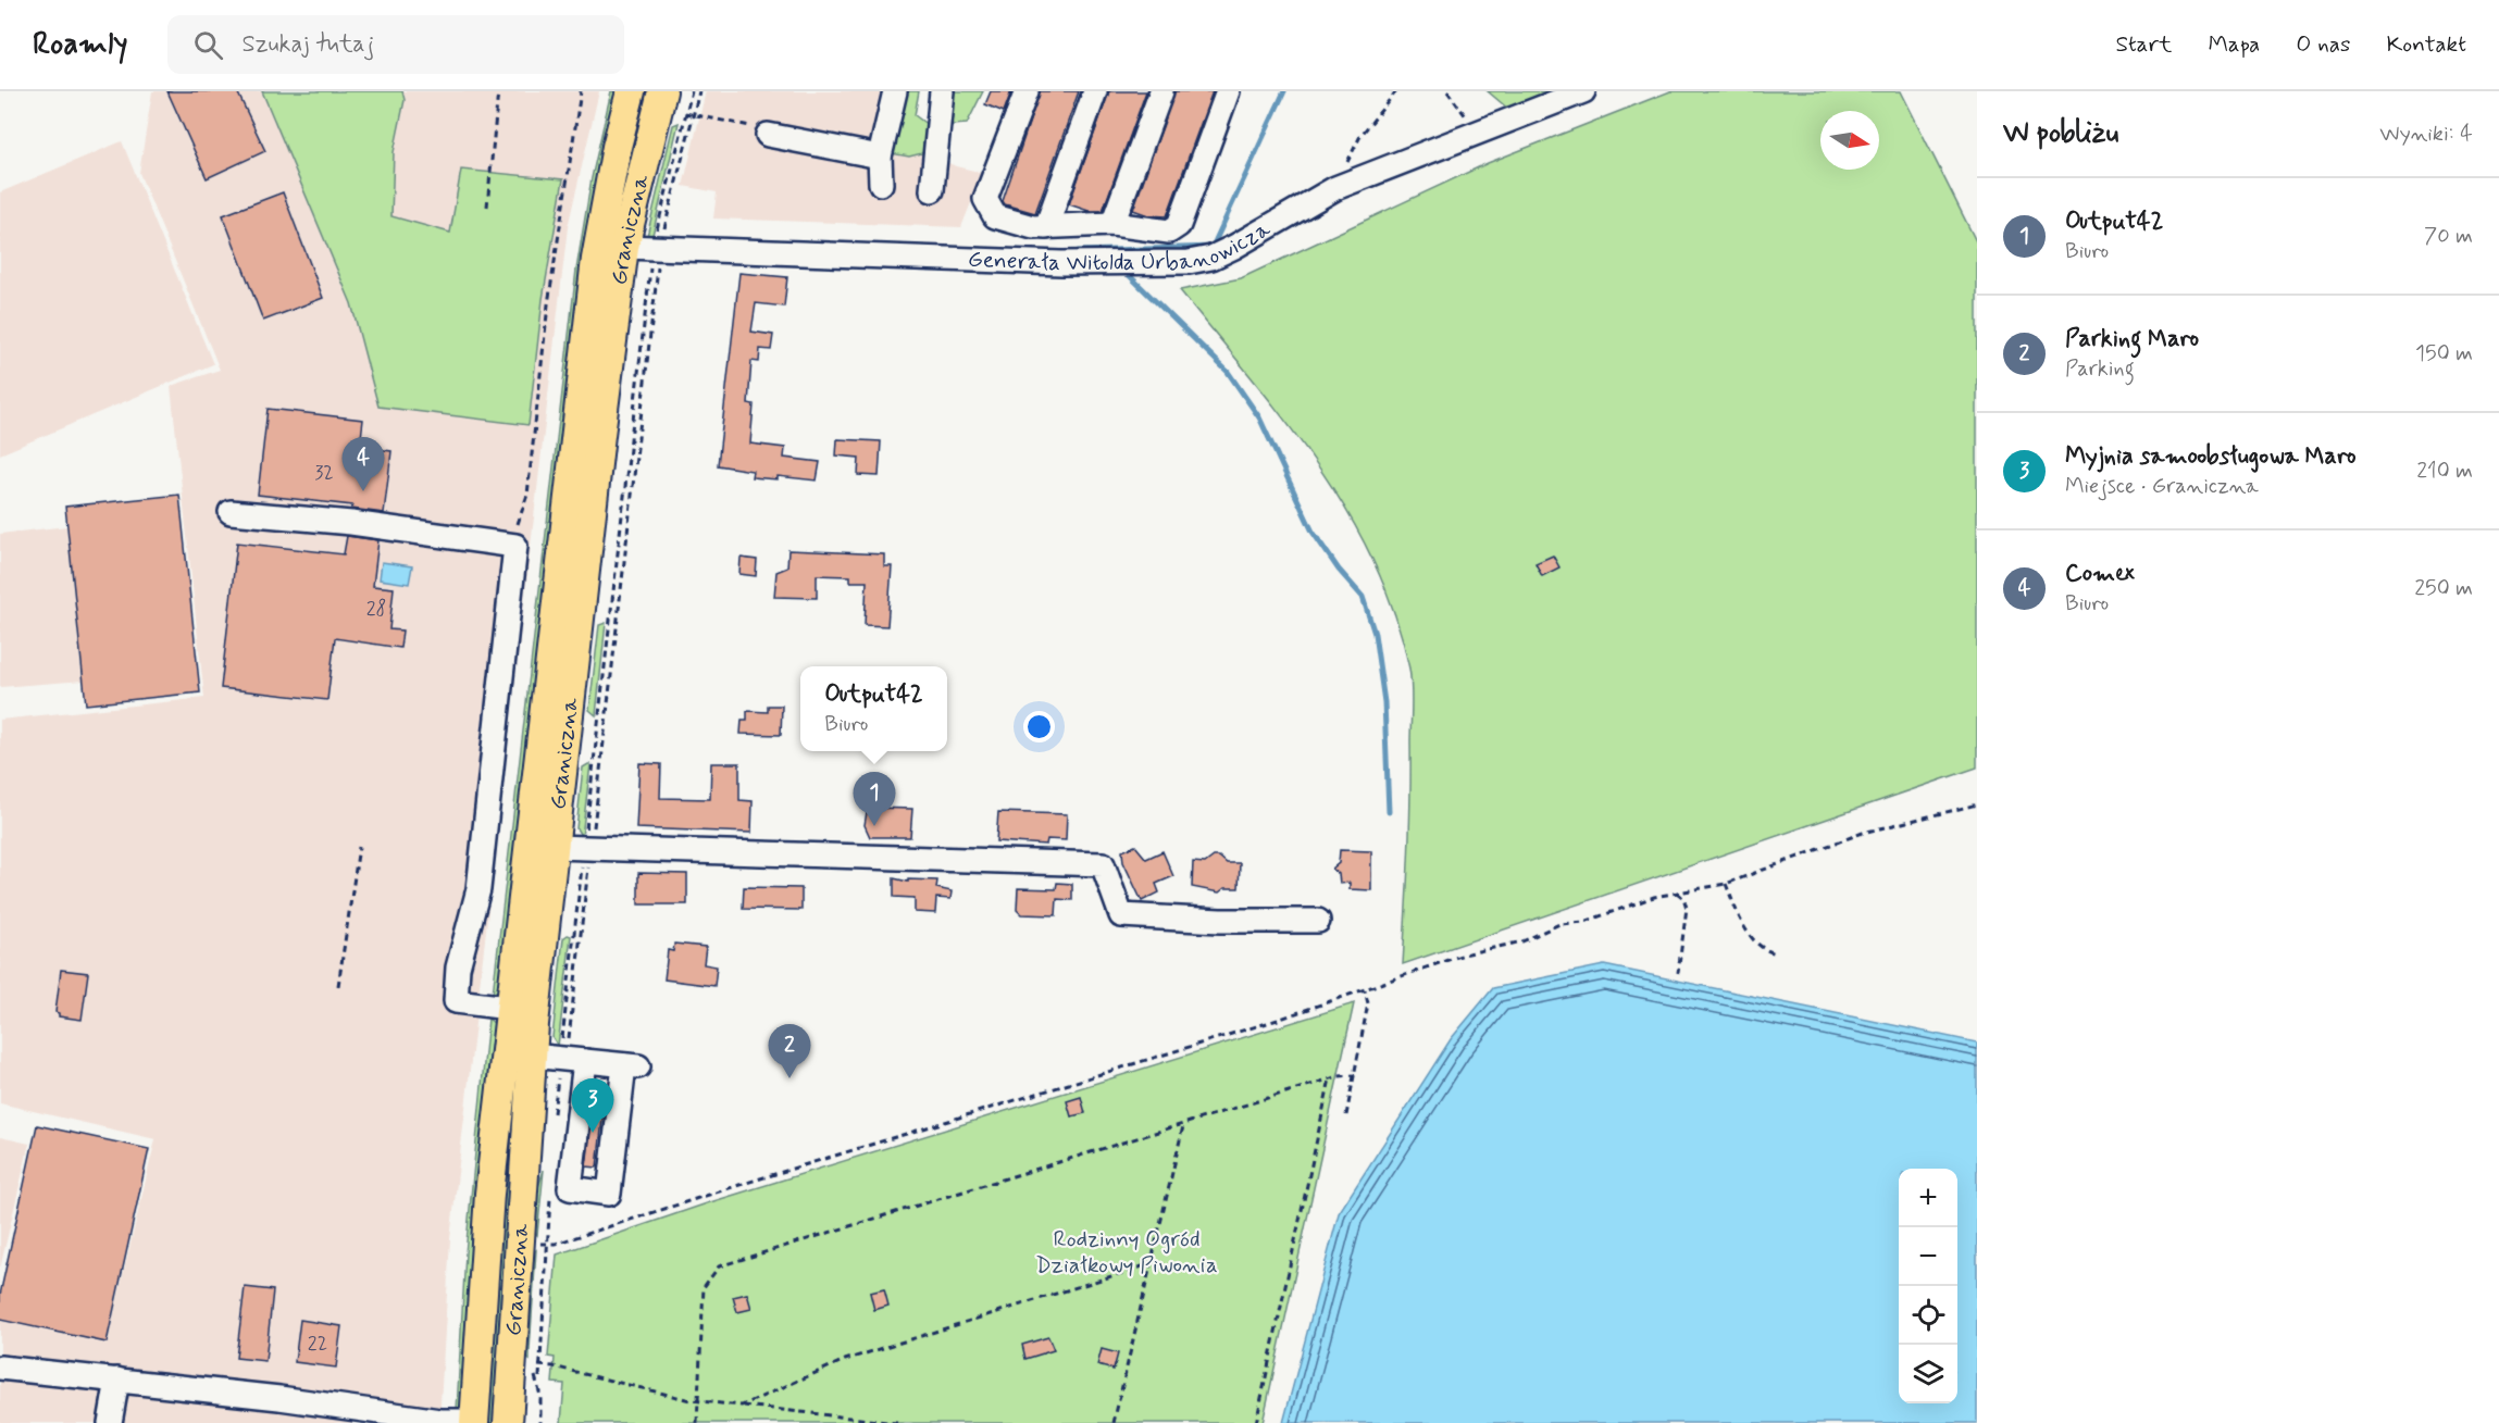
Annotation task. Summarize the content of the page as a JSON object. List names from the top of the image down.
{
  "streets": {
    "main road": ["Graniczna"],
    "street": ["Generała Witolda Urbanowicza"]
  },
  "crossings": [
    ["Graniczna", "Generała Witolda Urbanowicza"]
  ],
  "parks": ["Rodzinny Ogród Działkowy Piwonia"],
  "house_numbers": ["32", "28", "22"],
  "north": "right",
  "page": {
    "header": "Roamly",
    "search": "Szukaj tutaj",
    "nav": [
      "Start",
      "Mapa",
      "O nas",
      "Kontakt"
    ],
    "heading": ["W pobliżu", "Wyniki: 4"],
    "list": [
      {
        "mark": "1",
        "name": "Output42",
        "note": "Biuro",
        "value": "70 m"
      },
      {
        "mark": "2",
        "name": "Parking Maro",
        "note": "Parking",
        "value": "150 m"
      },
      {
        "mark": "3",
        "name": "Myjnia samoobsługowa Maro",
        "note": "Miejsce · Graniczna",
        "value": "210 m"
      },
      {
        "mark": "4",
        "name": "Comex",
        "note": "Biuro",
        "value": "250 m"
      }
    ],
    "pins": [
      "4",
      "1",
      "2",
      "3"
    ],
    "popup": ["Output42", "Biuro"],
    "map_buttons": ["+", "−"]
  }
}
